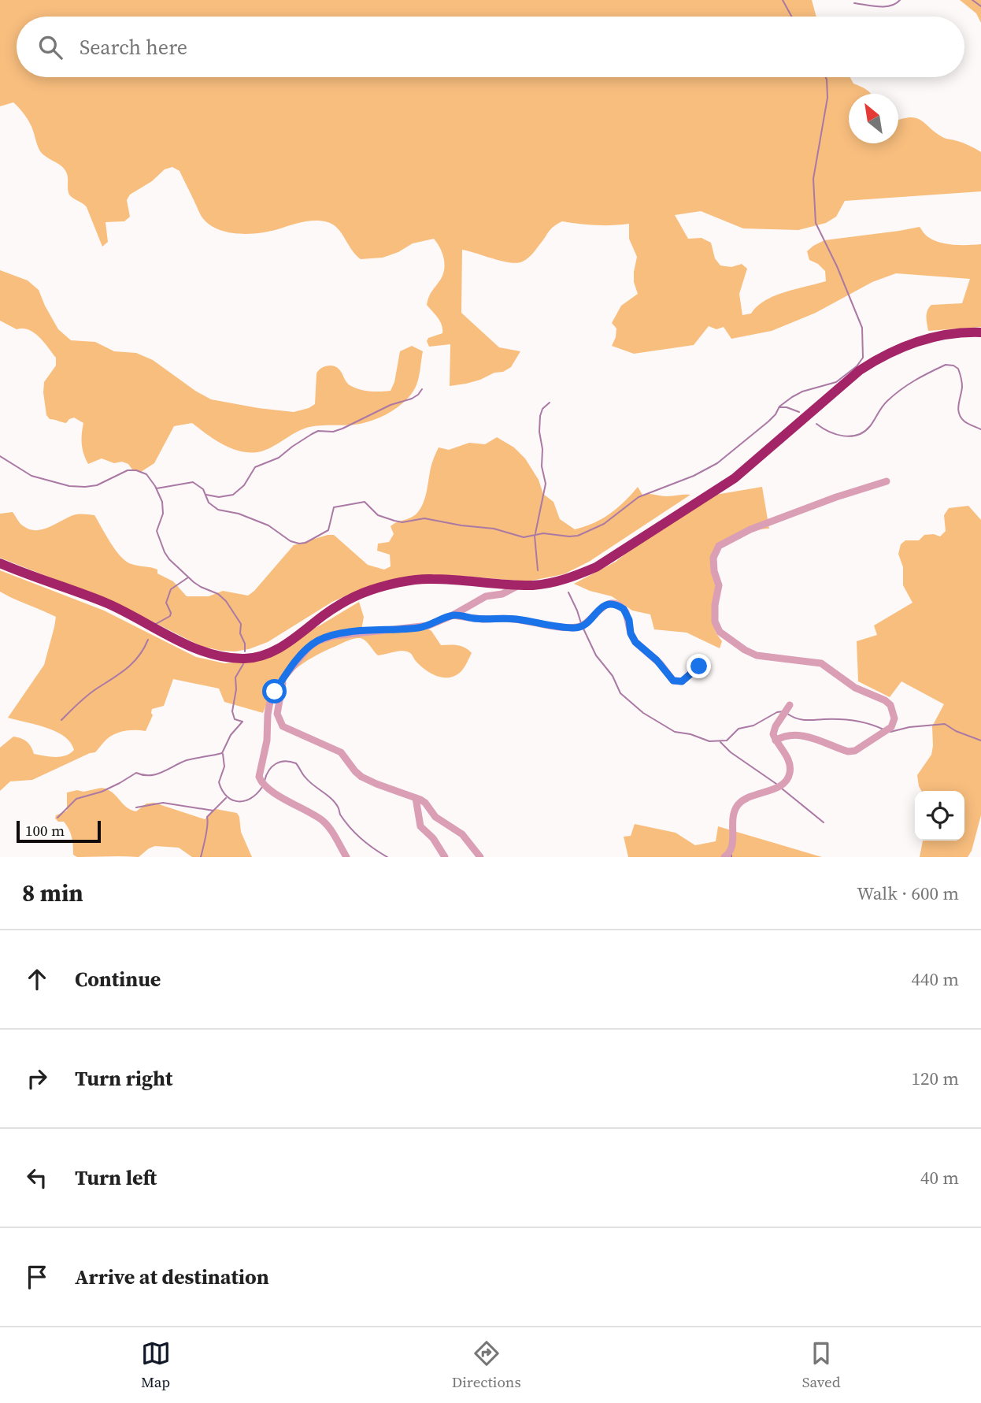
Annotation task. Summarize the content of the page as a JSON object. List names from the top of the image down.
{
  "scale_bar": "100 m",
  "north": "top left",
  "page": {
    "search": "Search here",
    "scale": "100 m",
    "heading": ["8 min", "Walk · 600 m"],
    "list": [
      ["Continue", "440 m"],
      ["Turn right", "120 m"],
      ["Turn left", "40 m"],
      "Arrive at destination"
    ],
    "nav": ["Map", "Directions", "Saved"]
  }
}
